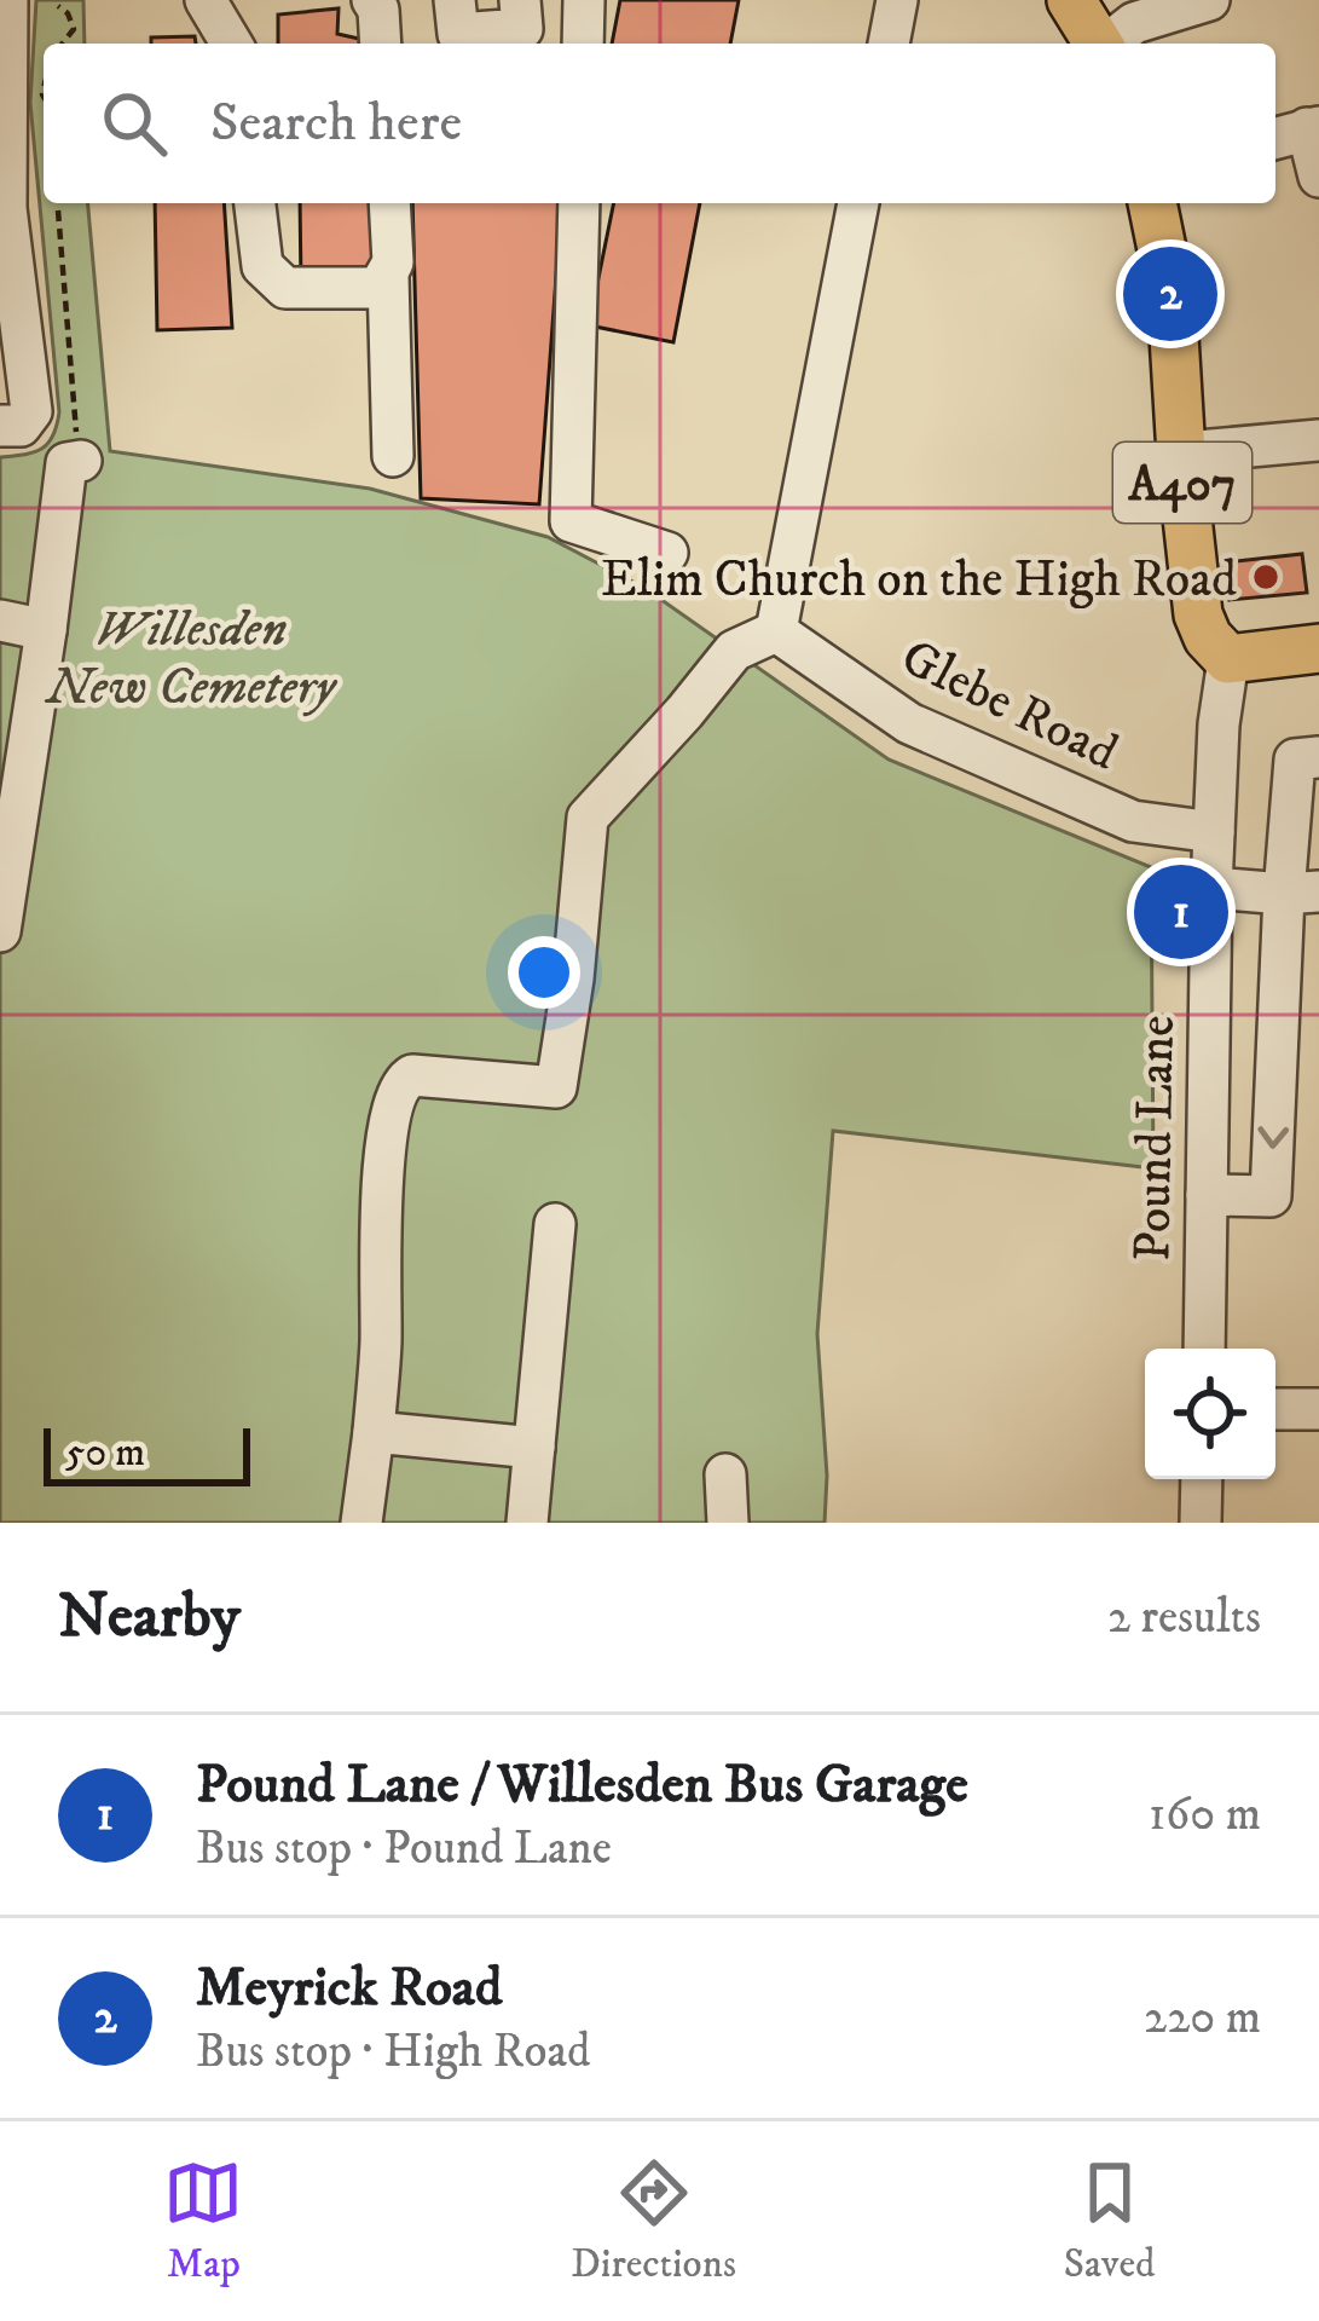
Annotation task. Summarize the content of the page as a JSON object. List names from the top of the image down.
{
  "streets": {
    "main road": ["A407"],
    "street": ["Glebe Road", "Pound Lane"]
  },
  "crossings": [
    ["A407", "Pound Lane"],
    ["Glebe Road", "Pound Lane"]
  ],
  "parks": ["Willesden New Cemetery"],
  "places": ["Elim Church on the High Road"],
  "scale_bar": "50 m",
  "page": {
    "search": "Search here",
    "pins": ["2", "1"],
    "scale": "50 m",
    "heading": ["Nearby", "2 results"],
    "list": [
      {
        "mark": "1",
        "name": "Pound Lane / Willesden Bus Garage",
        "note": "Bus stop · Pound Lane",
        "value": "160 m"
      },
      {
        "mark": "2",
        "name": "Meyrick Road",
        "note": "Bus stop · High Road",
        "value": "220 m"
      }
    ],
    "nav": ["Map", "Directions", "Saved"]
  }
}
